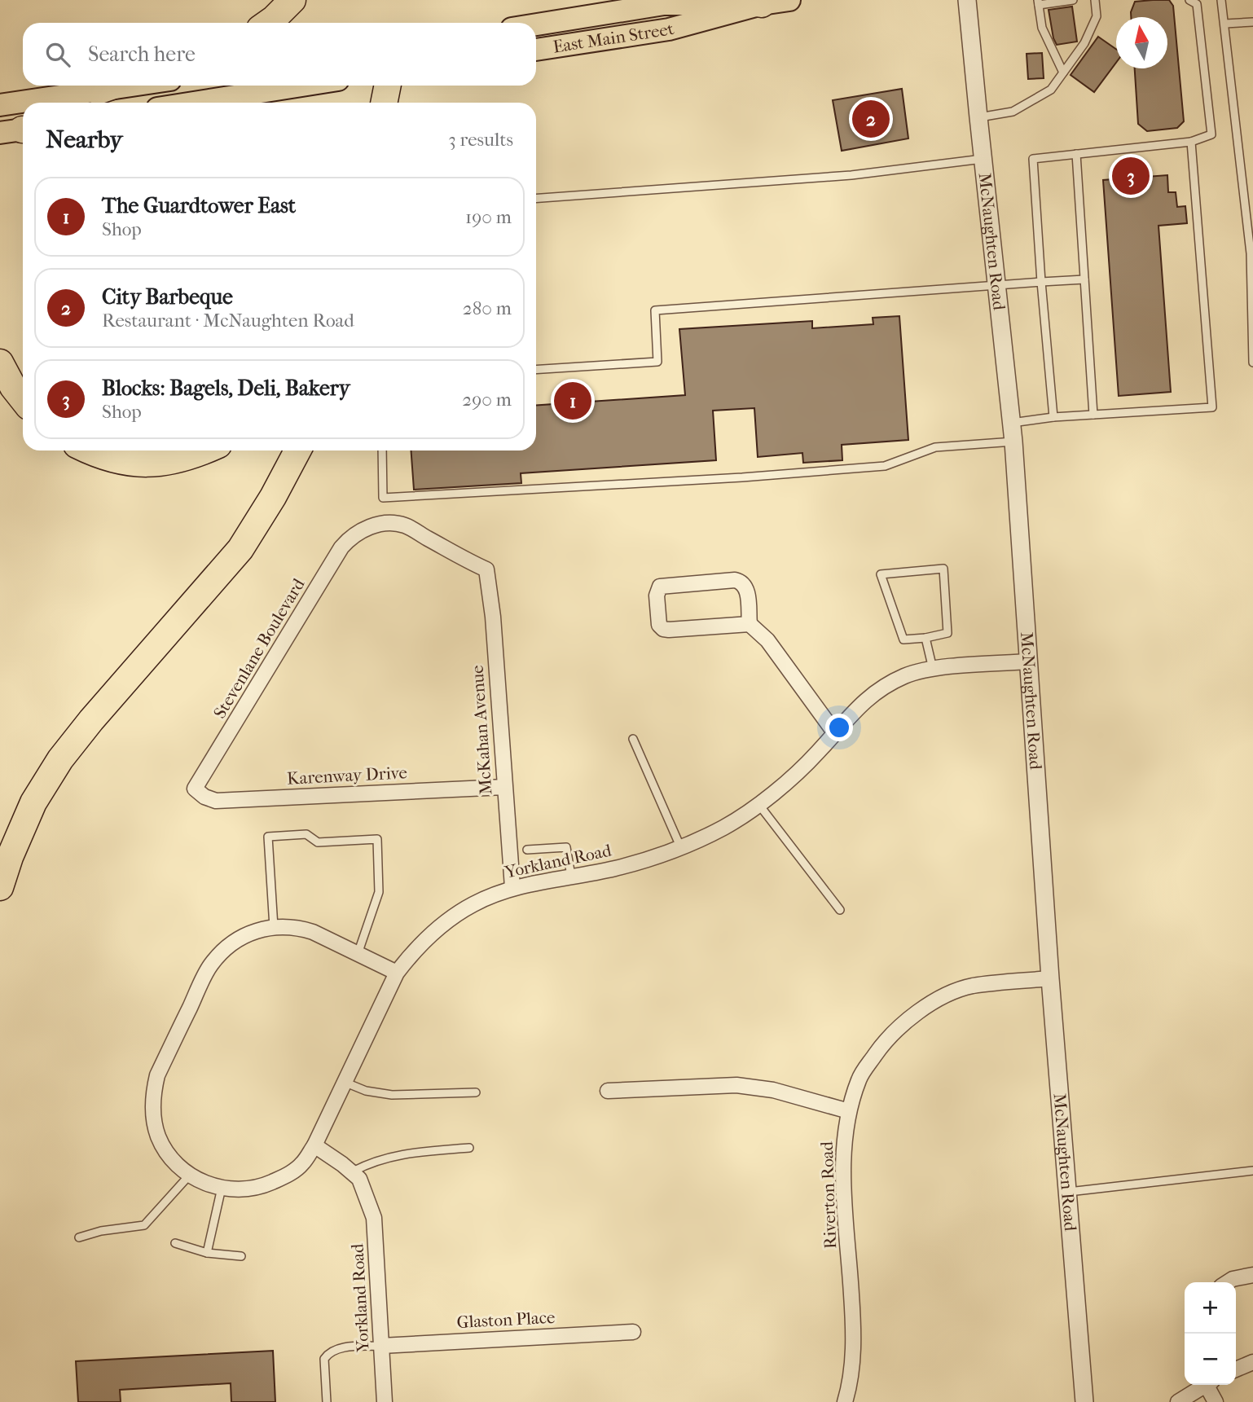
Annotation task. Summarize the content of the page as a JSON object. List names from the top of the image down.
{
  "streets": {
    "main road": ["East Main Street"],
    "street": [
      "McNaughten Road",
      "Stevenlane Boulevard",
      "McKahan Avenue",
      "Karenway Drive",
      "Yorkland Road",
      "Riverton Road",
      "Glaston Place"
    ]
  },
  "crossings": [
    ["McNaughten Road", "Yorkland Road"],
    ["McNaughten Road", "Riverton Road"],
    ["Stevenlane Boulevard", "McKahan Avenue"],
    ["Stevenlane Boulevard", "Karenway Drive"],
    ["McKahan Avenue", "Karenway Drive"],
    ["McKahan Avenue", "Yorkland Road"],
    ["Yorkland Road", "Glaston Place"]
  ],
  "north": "top",
  "page": {
    "search": "Search here",
    "pins": ["2", "3", "1"],
    "heading": ["Nearby", "3 results"],
    "list": [
      {
        "mark": "1",
        "name": "The Guardtower East",
        "note": "Shop",
        "value": "190 m"
      },
      {
        "mark": "2",
        "name": "City Barbeque",
        "note": "Restaurant · McNaughten Road",
        "value": "280 m"
      },
      {
        "mark": "3",
        "name": "Blocks: Bagels, Deli, Bakery",
        "note": "Shop",
        "value": "290 m"
      }
    ],
    "map_buttons": ["+", "−"]
  }
}
